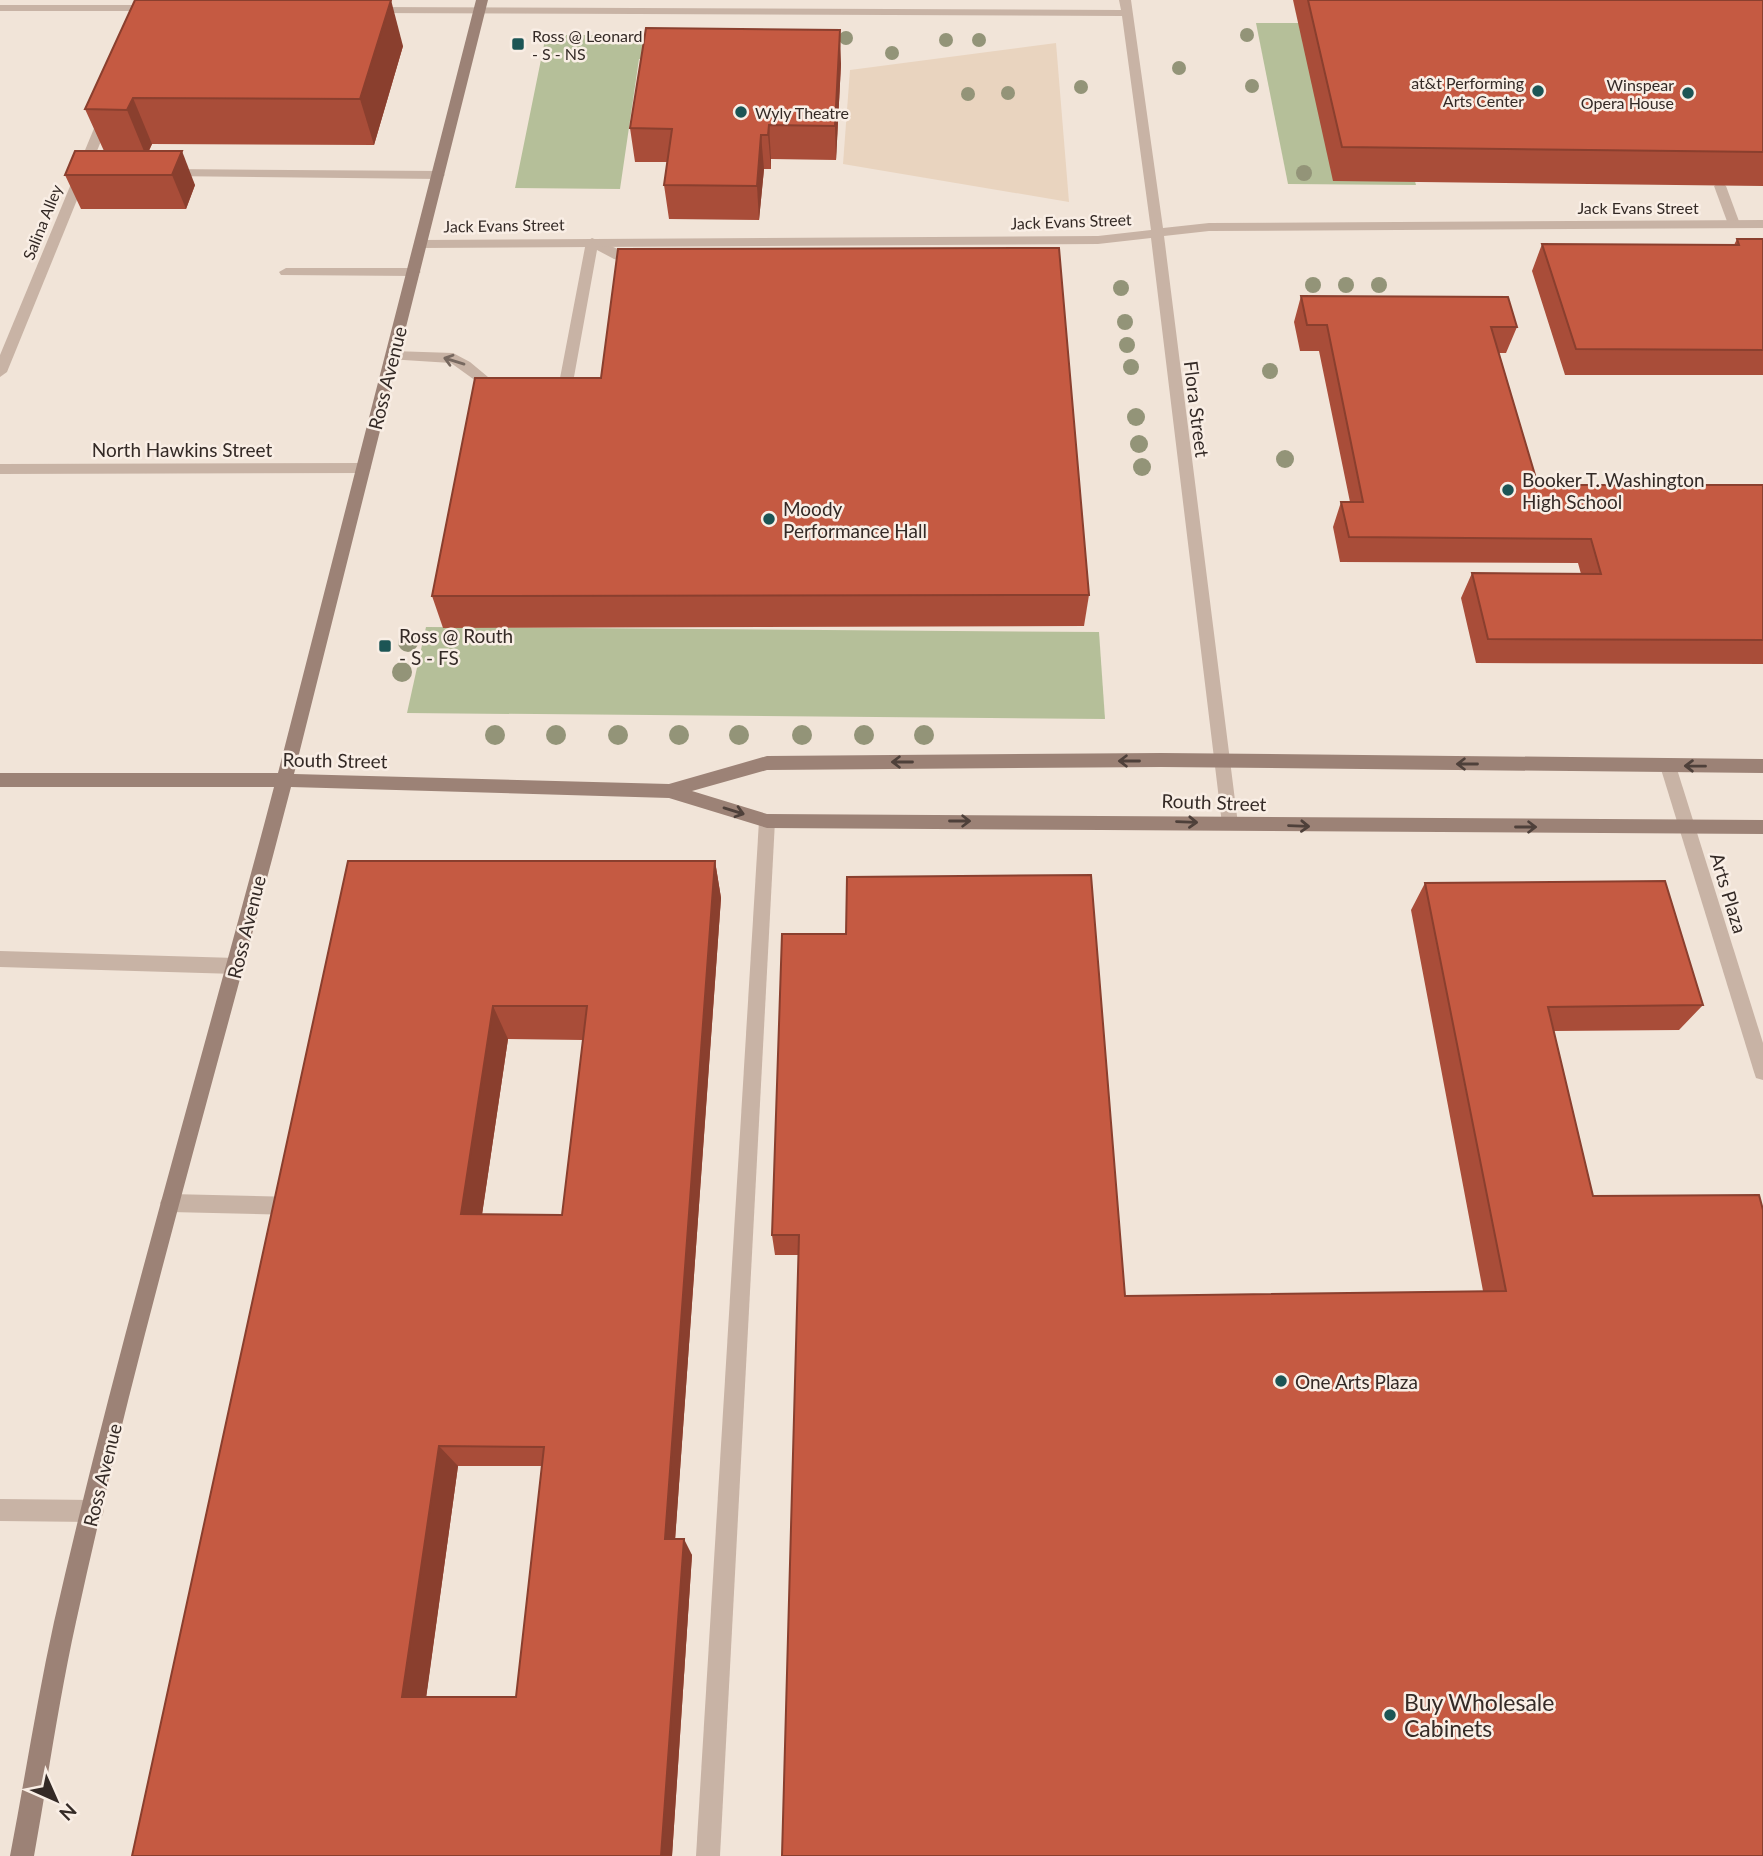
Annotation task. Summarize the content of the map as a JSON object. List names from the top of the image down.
{
  "streets": {
    "street": [
      "Jack Evans Street",
      "Salina Alley",
      "Ross Avenue",
      "Flora Street",
      "North Hawkins Street",
      "Routh Street",
      "Arts Plaza"
    ]
  },
  "crossings": [
    ["Jack Evans Street", "Ross Avenue"],
    ["Jack Evans Street", "Flora Street"],
    ["Ross Avenue", "North Hawkins Street"],
    ["Ross Avenue", "Routh Street"],
    ["Flora Street", "Routh Street"],
    ["Routh Street", "Arts Plaza"]
  ],
  "places": {
    "transit": ["Ross @ Leonard - S - NS", "Ross @ Routh - S - FS"],
    "other": [
      "at&t Performing Arts Center",
      "Winspear Opera House",
      "Wyly Theatre",
      "Booker T. Washington High School",
      "Moody Performance Hall",
      "One Arts Plaza",
      "Buy Wholesale Cabinets"
    ]
  },
  "north": "bottom right"
}
